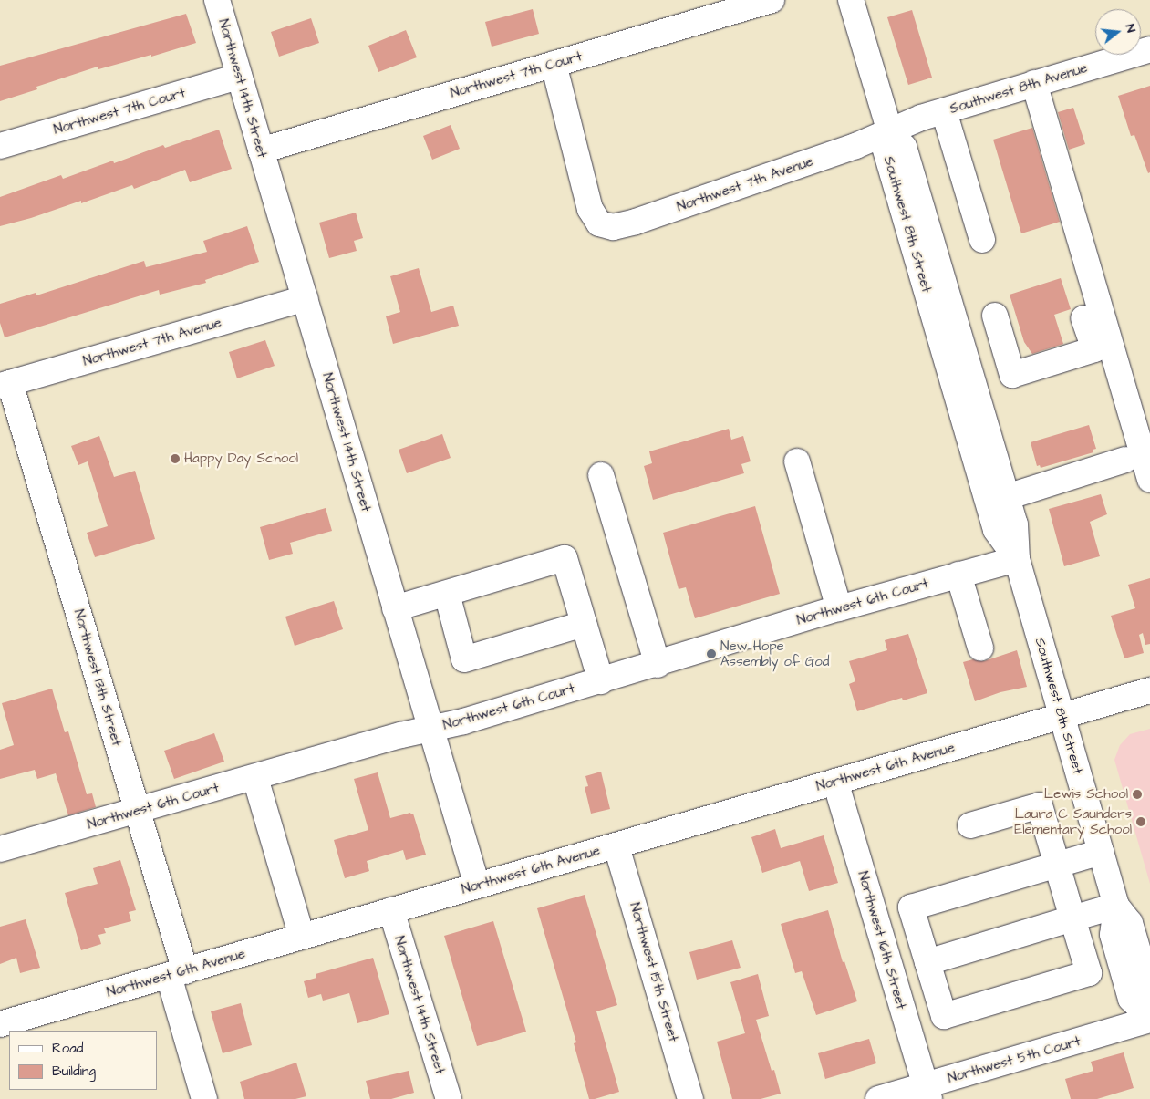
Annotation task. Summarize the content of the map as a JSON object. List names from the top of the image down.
{
  "streets": {
    "street": [
      "Northwest 7th Court",
      "Northwest 14th Street",
      "Southwest 8th Avenue",
      "Northwest 7th Avenue",
      "Southwest 8th Street",
      "Northwest 6th Court",
      "Northwest 13th Street",
      "Northwest 6th Avenue",
      "Northwest 16th Street",
      "Northwest 15th Street",
      "Northwest 5th Court"
    ]
  },
  "crossings": [
    ["Northwest 7th Court", "Northwest 14th Street"],
    ["Northwest 7th Court", "Northwest 7th Avenue"],
    ["Northwest 14th Street", "Northwest 7th Avenue"],
    ["Northwest 14th Street", "Northwest 6th Court"],
    ["Northwest 14th Street", "Northwest 6th Avenue"],
    ["Southwest 8th Avenue", "Northwest 7th Avenue"],
    ["Southwest 8th Avenue", "Southwest 8th Street"],
    ["Northwest 7th Avenue", "Southwest 8th Street"],
    ["Northwest 7th Avenue", "Northwest 13th Street"],
    ["Southwest 8th Street", "Northwest 6th Court"],
    ["Southwest 8th Street", "Northwest 6th Avenue"],
    ["Southwest 8th Street", "Northwest 5th Court"],
    ["Northwest 6th Court", "Northwest 13th Street"],
    ["Northwest 13th Street", "Northwest 6th Avenue"],
    ["Northwest 6th Avenue", "Northwest 16th Street"],
    ["Northwest 6th Avenue", "Northwest 15th Street"],
    ["Northwest 16th Street", "Northwest 5th Court"]
  ],
  "places": [
    "Happy Day School",
    "New Hope Assembly of God",
    "Lewis School",
    "Laura C Saunders Elementary School"
  ],
  "legend": ["Road", "Building"],
  "north": "right"
}
